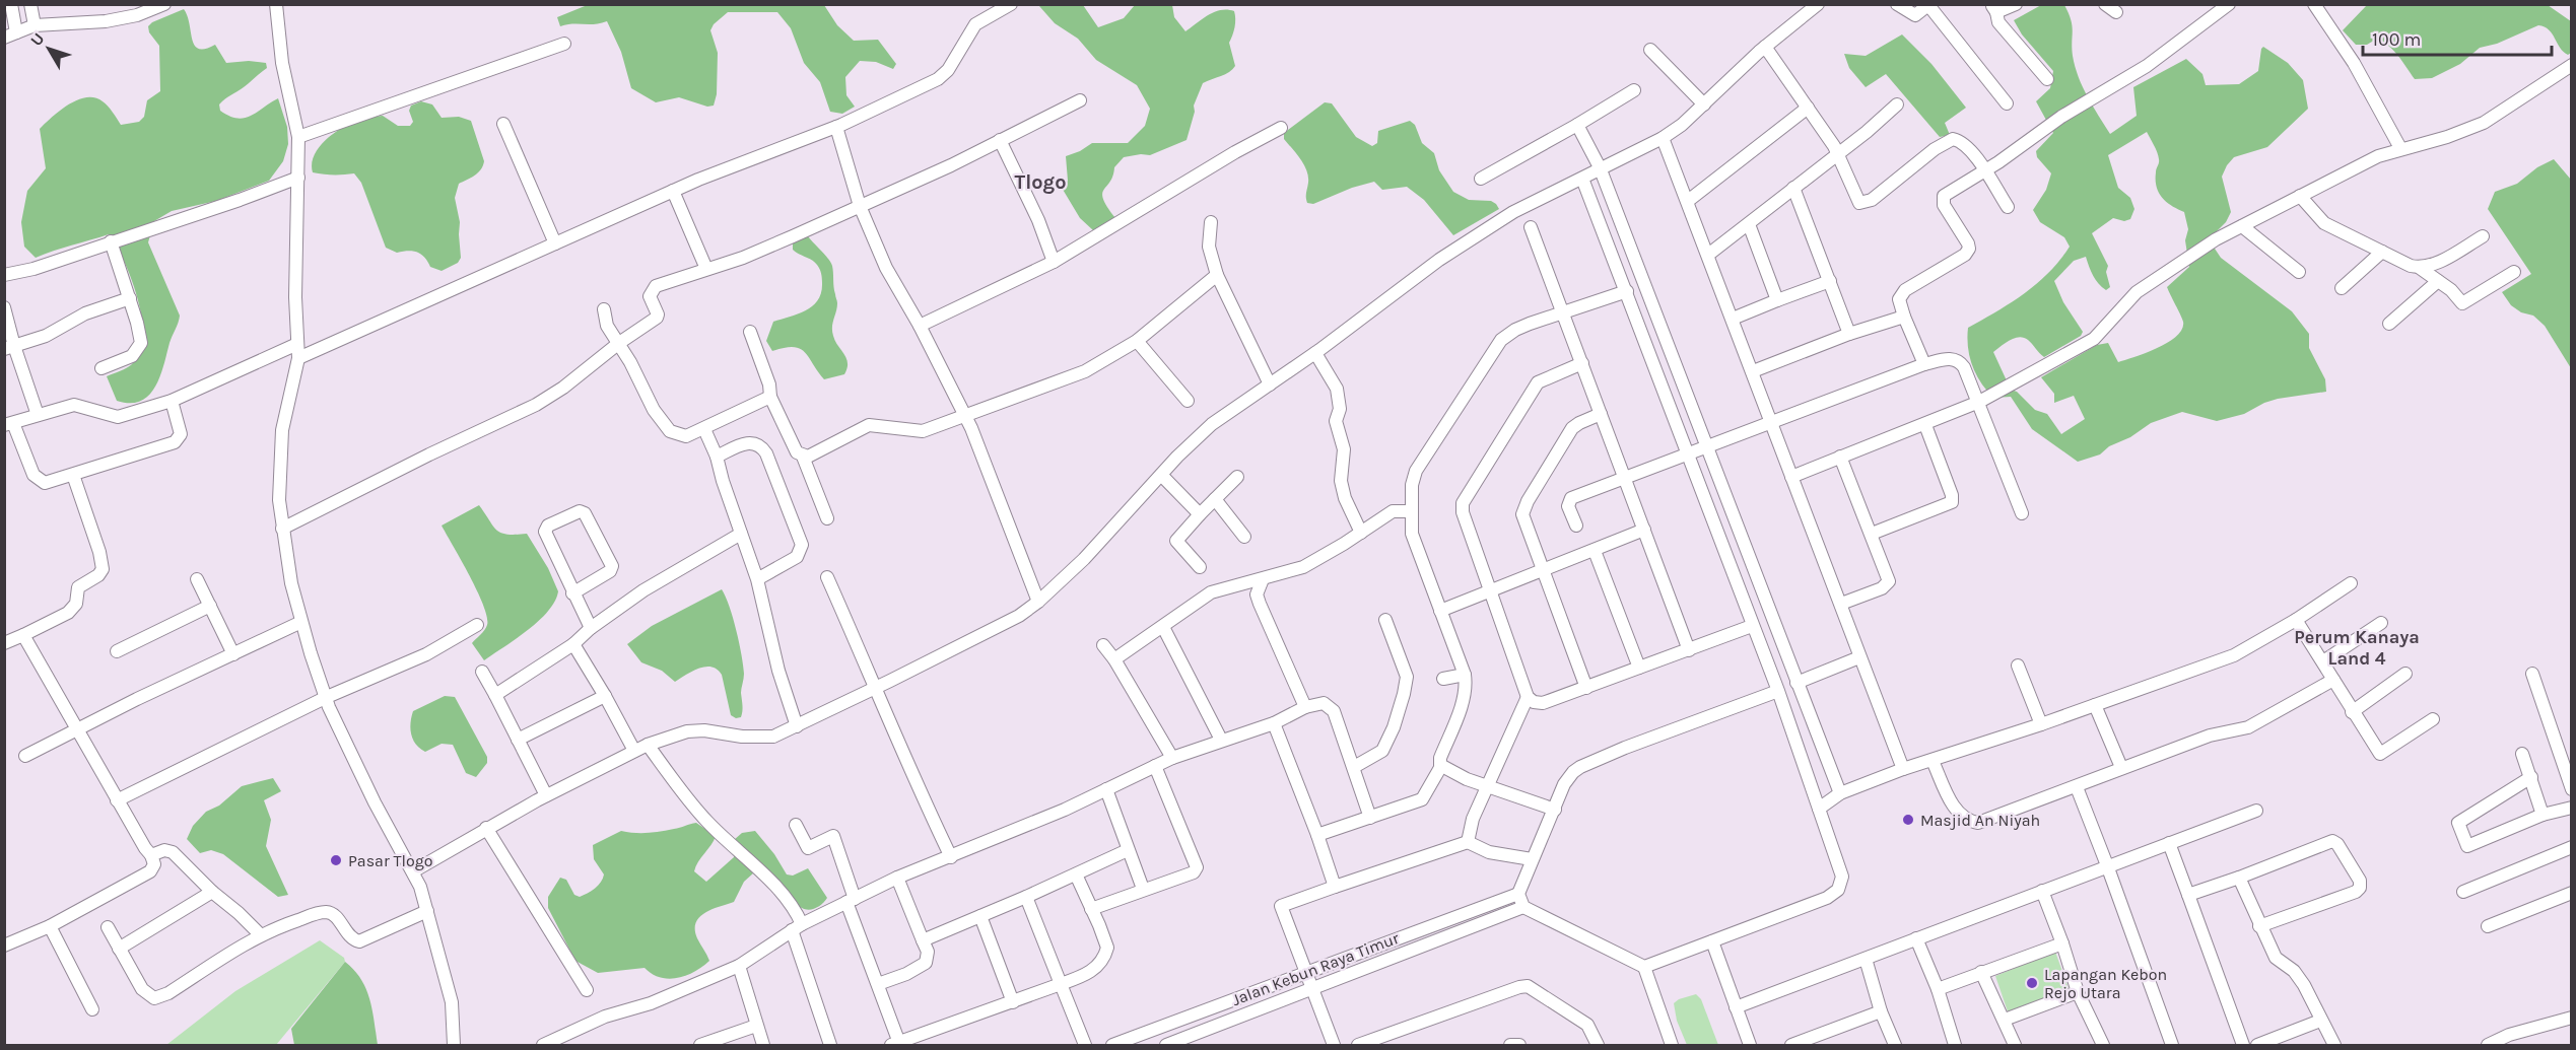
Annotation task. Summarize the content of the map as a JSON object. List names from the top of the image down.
{
  "streets": {
    "street": ["Jalan Kebun Raya Timur"]
  },
  "districts": ["Tlogo", "Perum Kanaya Land 4"],
  "places": ["Masjid An Niyah", "Pasar Tlogo", "Lapangan Kebon Rejo Utara"],
  "scale_bar": "100 m",
  "north": "top left"
}
